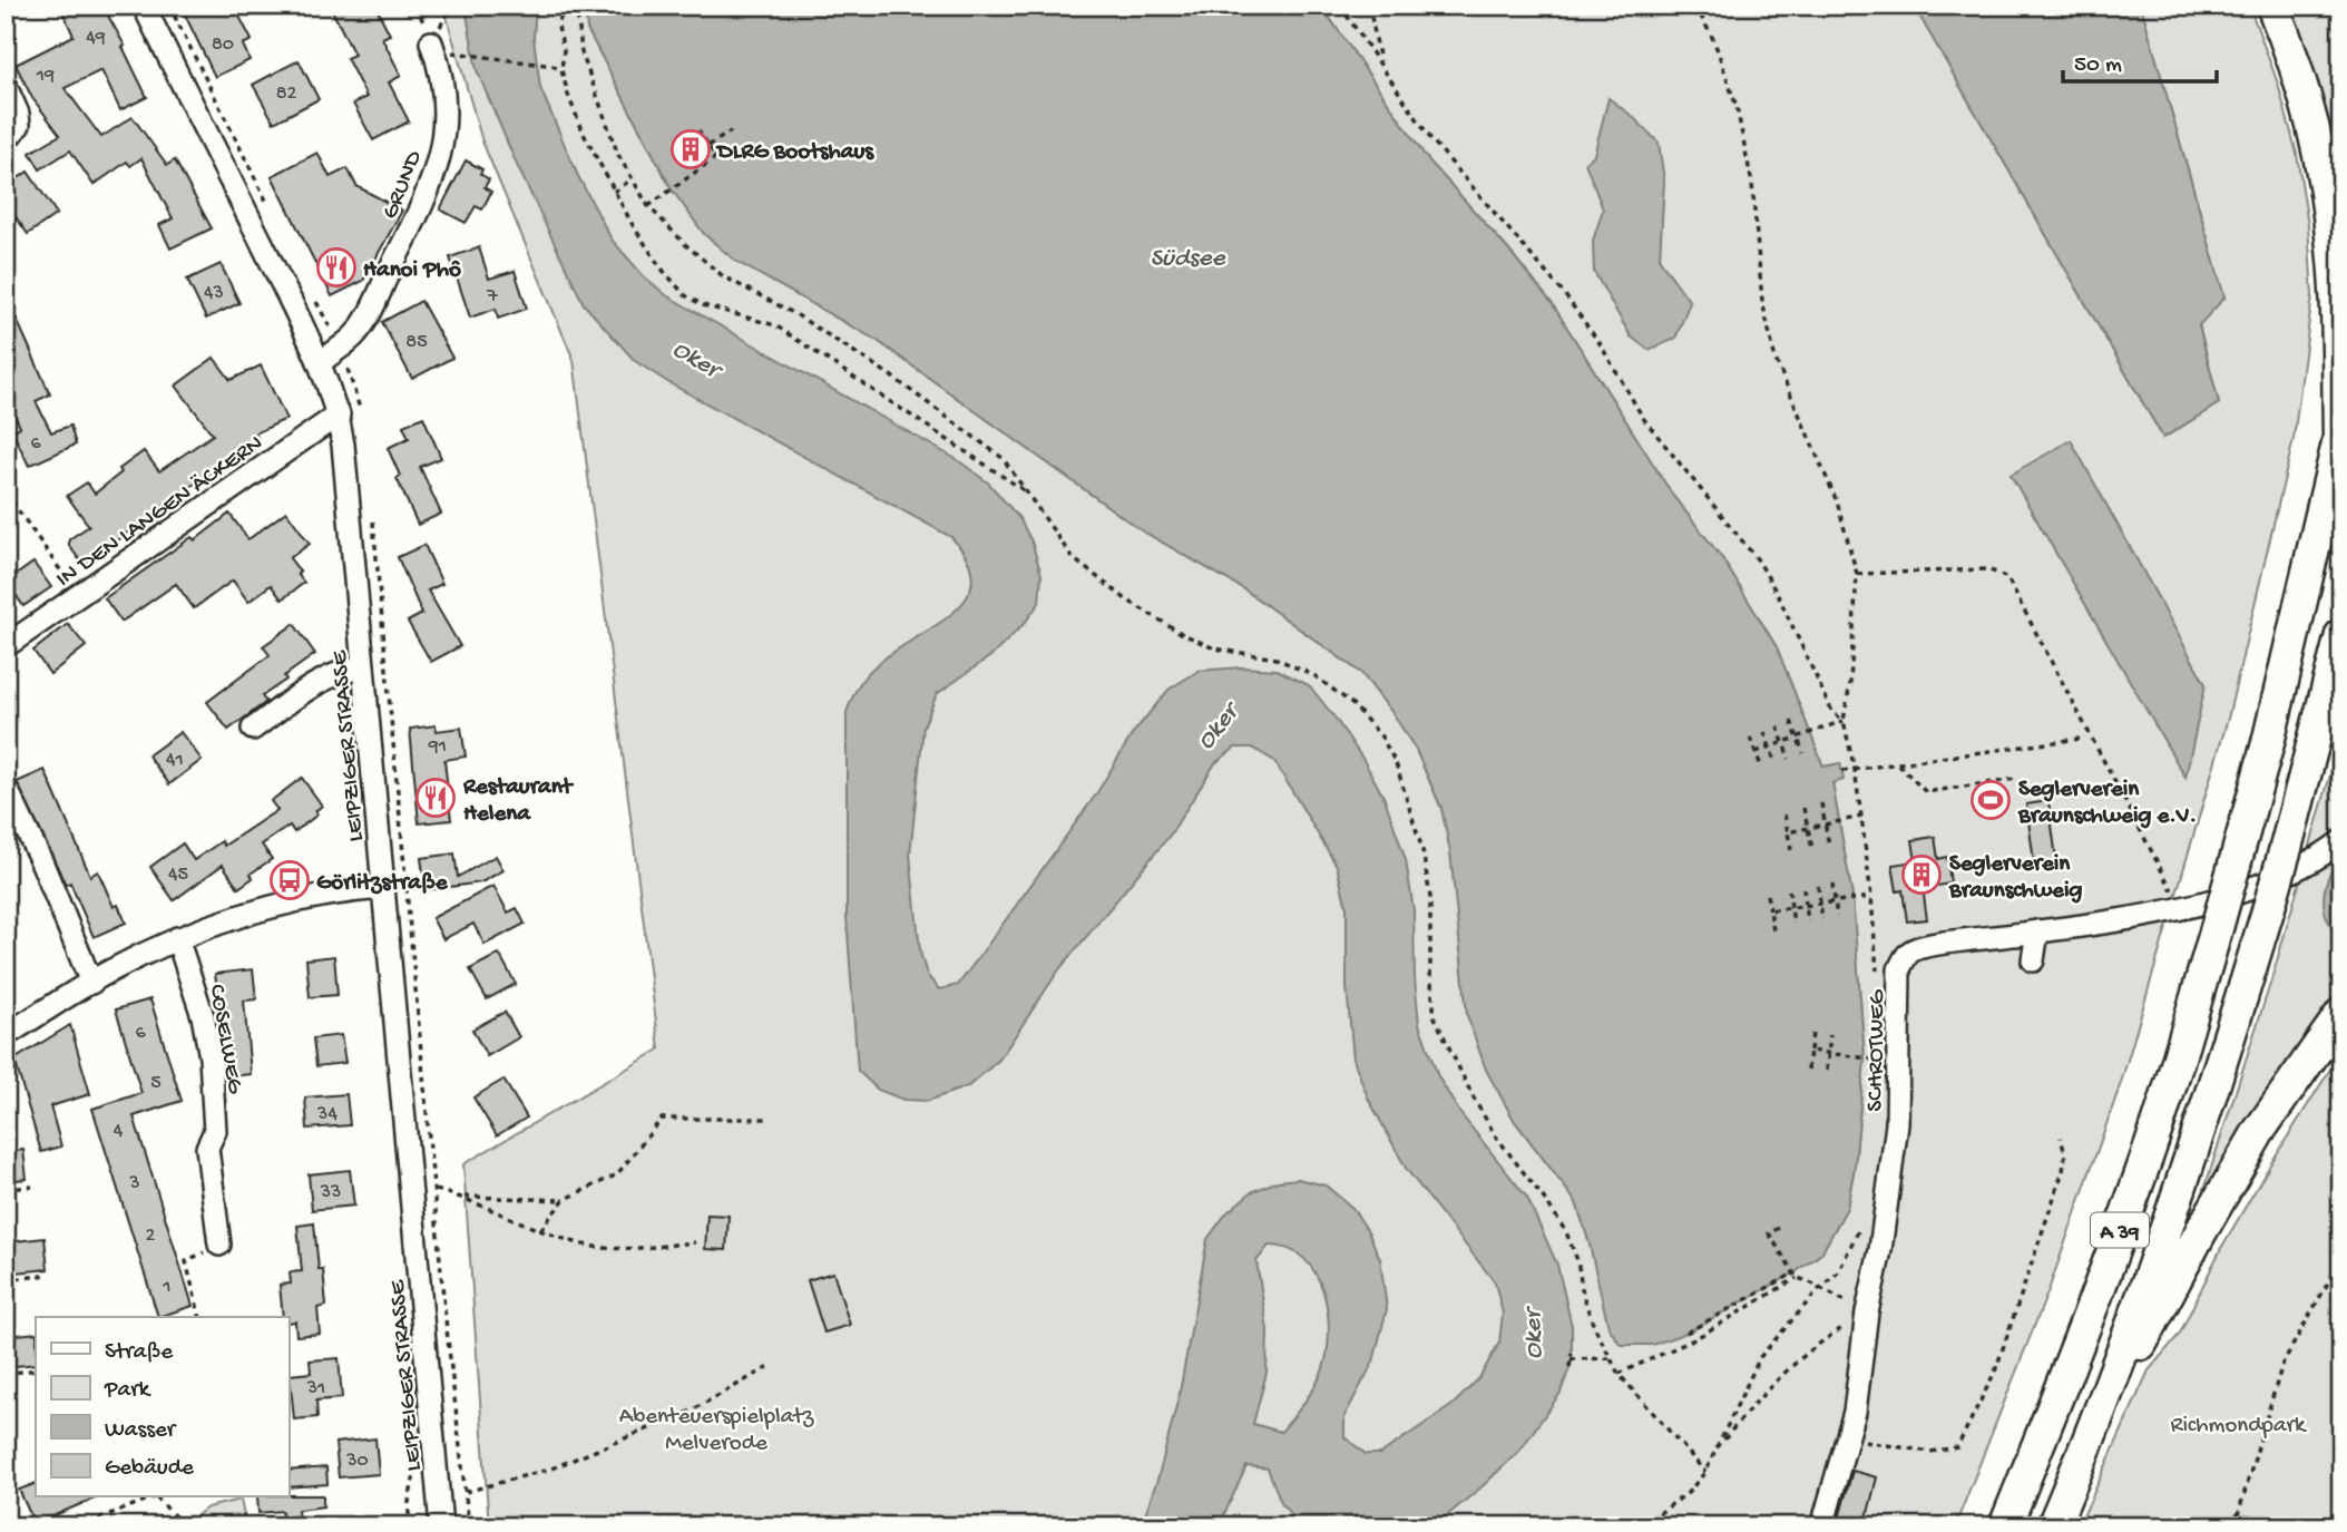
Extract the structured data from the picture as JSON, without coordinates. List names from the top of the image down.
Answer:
{
  "streets": {
    "highway": ["A 39"],
    "street": [
      "GRUND",
      "IN DEN LANGEN ÄCKERN",
      "LEIPZIGER STRASSE",
      "COSELWEG",
      "SCHROTWEG"
    ]
  },
  "crossings": [
    ["GRUND", "LEIPZIGER STRASSE"],
    ["IN DEN LANGEN ÄCKERN", "LEIPZIGER STRASSE"]
  ],
  "water": ["Südsee", "Oker"],
  "parks": ["Abenteuerspielplatz Melverode", "Richmondpark"],
  "places": {
    "building": ["DLRG Bootshaus", "Seglerverein Braunschweig"],
    "restaurant": ["Hanoi Phô", "Restaurant Helena"],
    "sports": ["Seglerverein Braunschweig e.V."],
    "bus stop": ["Görlitzstraße"]
  },
  "house_numbers": [
    "49",
    "80",
    "19",
    "82",
    "43",
    "7",
    "85",
    "6",
    "91",
    "41",
    "45",
    "6",
    "5",
    "34",
    "4",
    "3",
    "33",
    "2",
    "1",
    "31",
    "30"
  ],
  "legend": [
    "Straße",
    "Park",
    "Wasser",
    "Gebäude"
  ],
  "scale_bar": "50 m"
}
